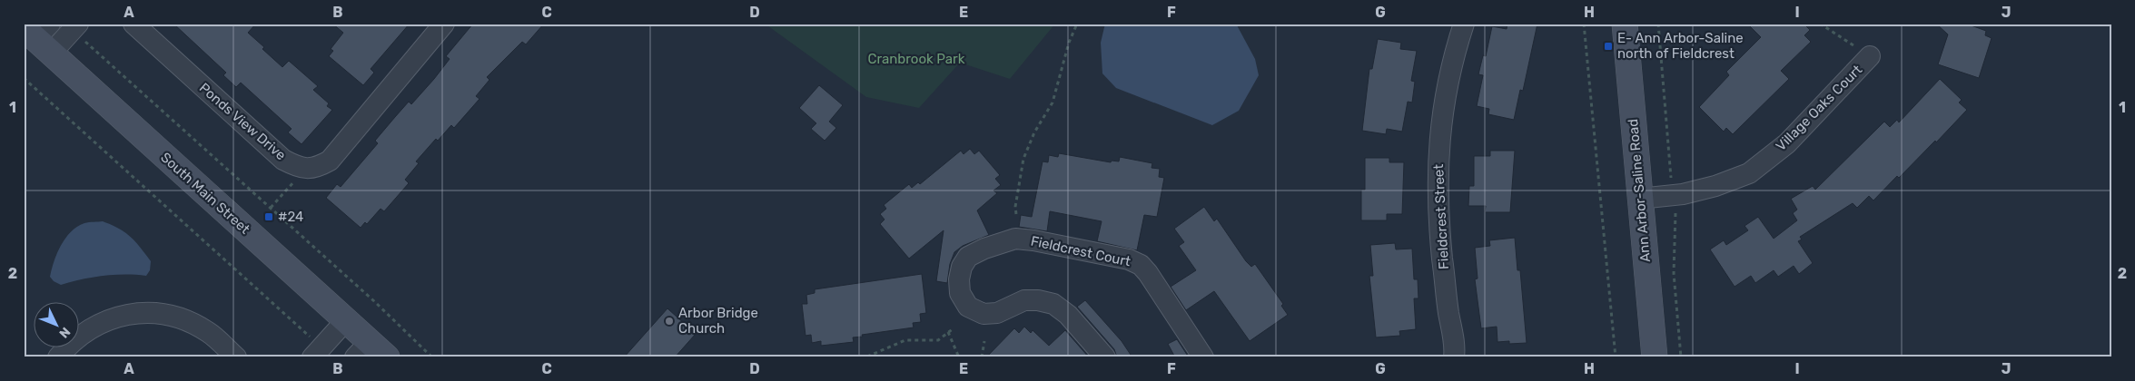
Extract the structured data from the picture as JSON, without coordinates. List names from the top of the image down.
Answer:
{
  "streets": {
    "street": [
      "Village Oaks Court",
      "Ponds View Drive",
      "Ann Arbor-Saline Road",
      "South Main Street",
      "Fieldcrest Street",
      "Fieldcrest Court"
    ]
  },
  "crossings": [
    ["Village Oaks Court", "Ann Arbor-Saline Road"]
  ],
  "parks": ["Cranbrook Park"],
  "places": {
    "transit": ["E- Ann Arbor-Saline north of Fieldcrest", "#24"],
    "other": ["Arbor Bridge Church"]
  },
  "north": "bottom right",
  "grid": {
    "columns": [
      "A",
      "B",
      "C",
      "D",
      "E",
      "F",
      "G",
      "H",
      "I",
      "J"
    ],
    "rows": ["1", "2"]
  }
}
